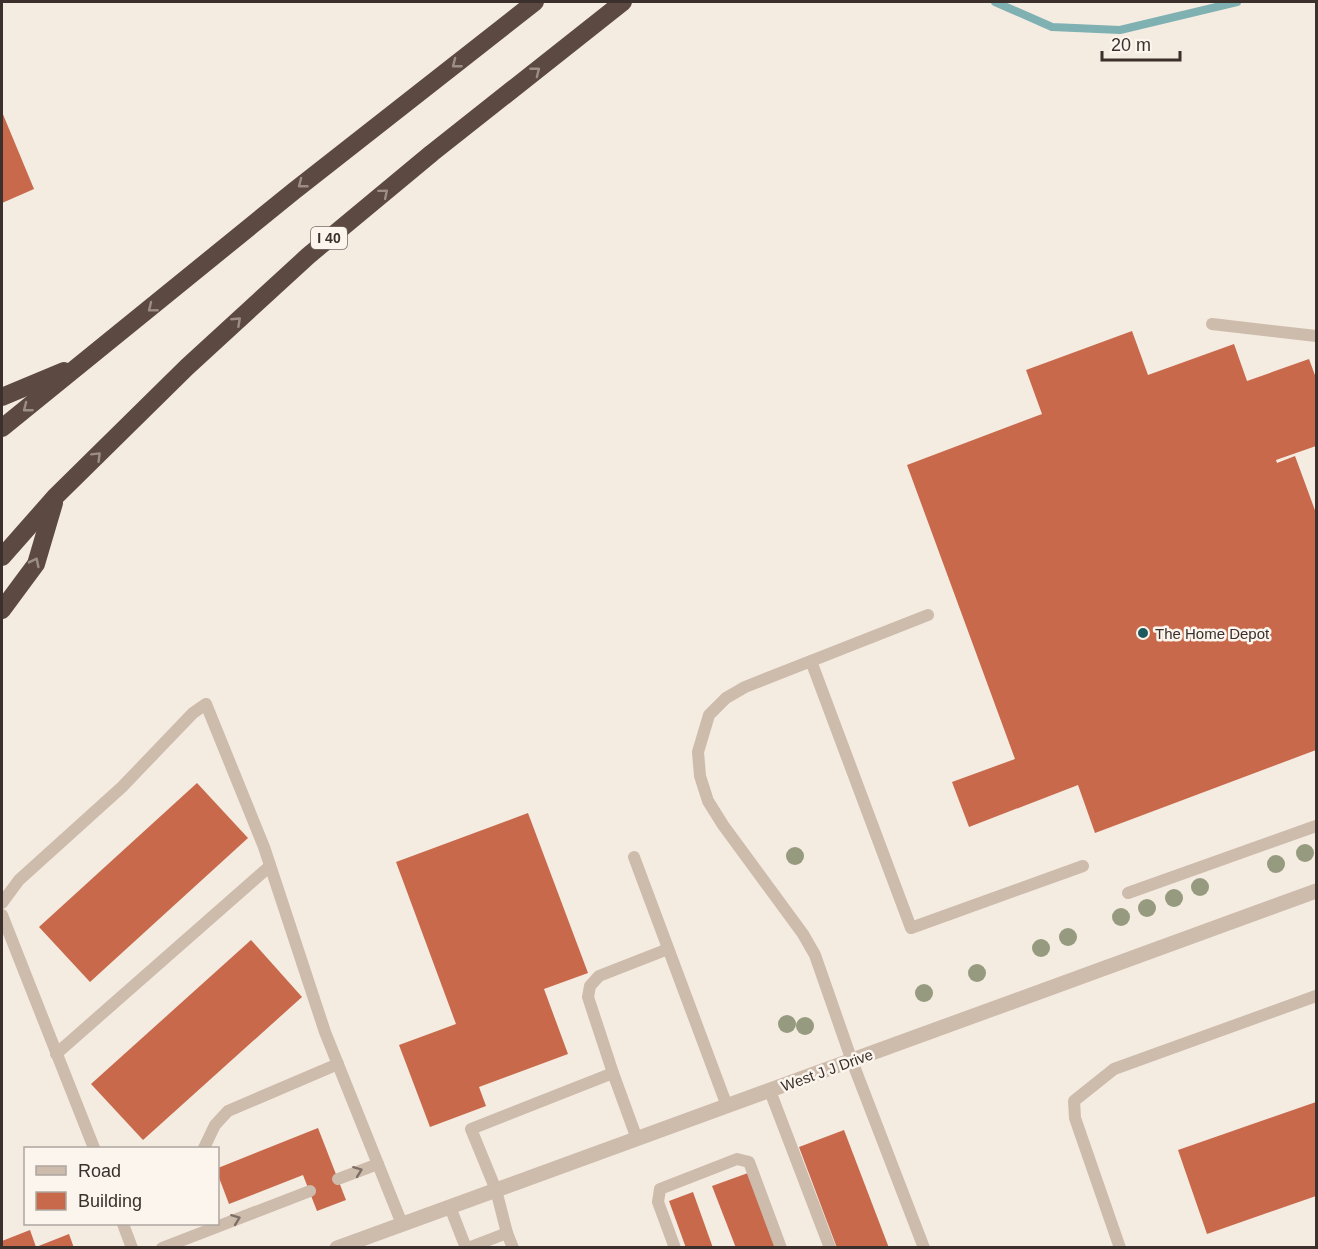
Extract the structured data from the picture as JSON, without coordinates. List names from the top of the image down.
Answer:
{
  "streets": {
    "highway": ["I 40"],
    "street": ["West J J Drive"]
  },
  "places": ["The Home Depot"],
  "legend": ["Road", "Building"],
  "scale_bar": "20 m"
}
